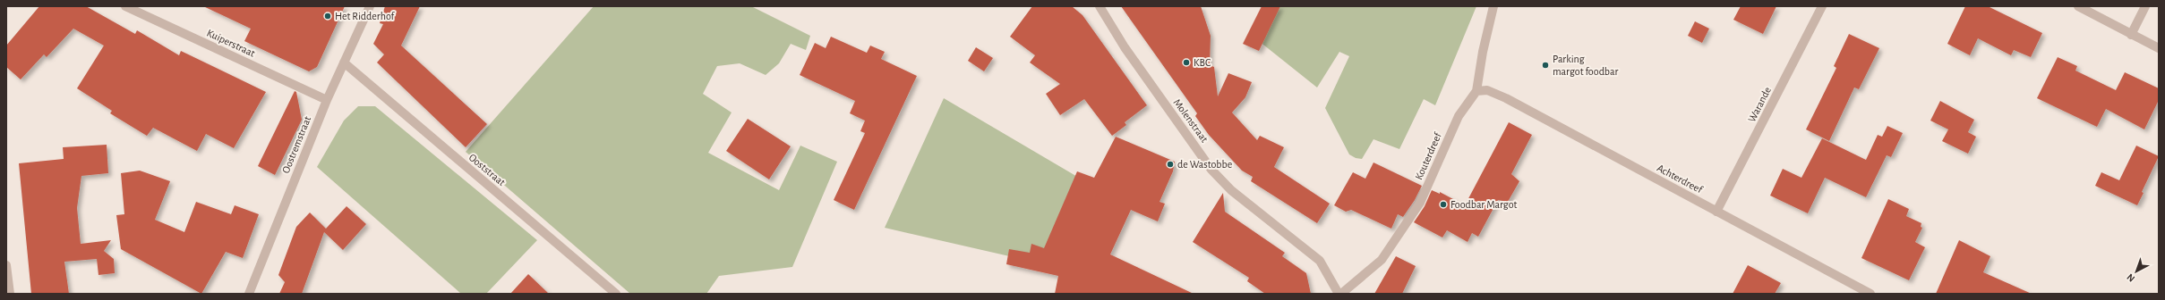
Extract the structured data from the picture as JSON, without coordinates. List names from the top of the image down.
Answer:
{
  "streets": {
    "street": [
      "Kuiperstraat",
      "Warande",
      "Molenstraat",
      "Oostremstraat",
      "Kouterdreef",
      "Ooststraat",
      "Achterdreef"
    ]
  },
  "crossings": [
    ["Kuiperstraat", "Oostremstraat"],
    ["Warande", "Achterdreef"],
    ["Molenstraat", "Kouterdreef"],
    ["Oostremstraat", "Ooststraat"],
    ["Kouterdreef", "Achterdreef"]
  ],
  "places": [
    "Het Ridderhof",
    "KBC",
    "Parking margot foodbar",
    "de Wastobbe",
    "Foodbar Margot"
  ],
  "north": "bottom left"
}
